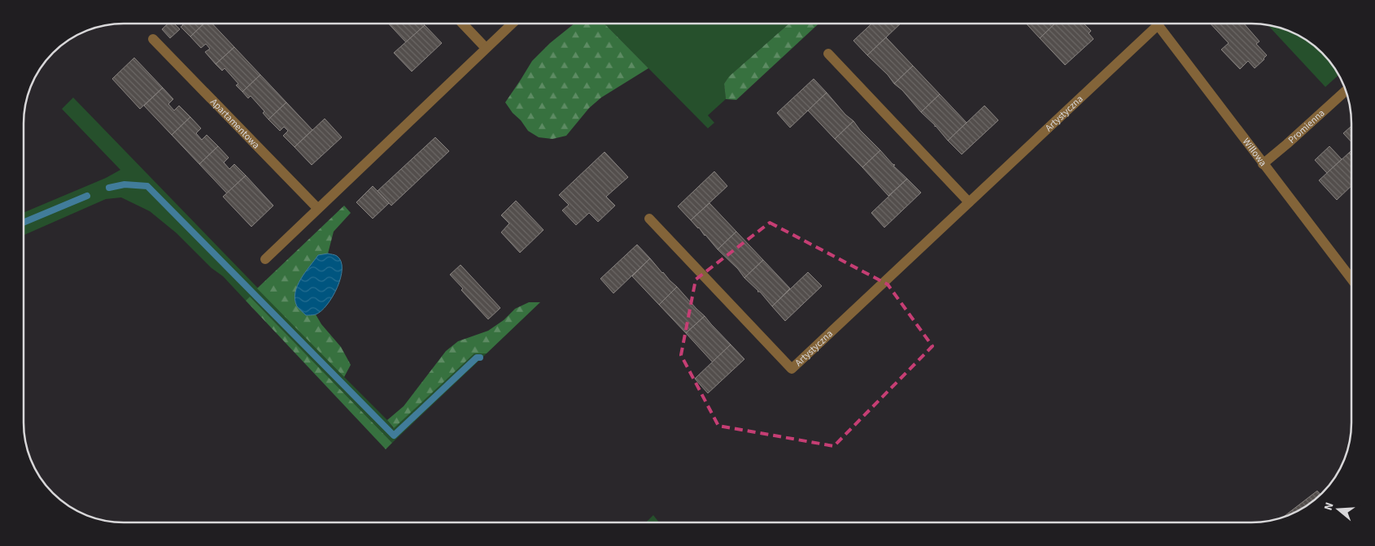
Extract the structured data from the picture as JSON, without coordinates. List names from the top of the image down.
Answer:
{
  "streets": {
    "street": [
      "Artystyczna",
      "Apartamentowa",
      "Promienna",
      "Willowa"
    ]
  },
  "crossings": [
    ["Promienna", "Willowa"]
  ],
  "north": "left"
}
